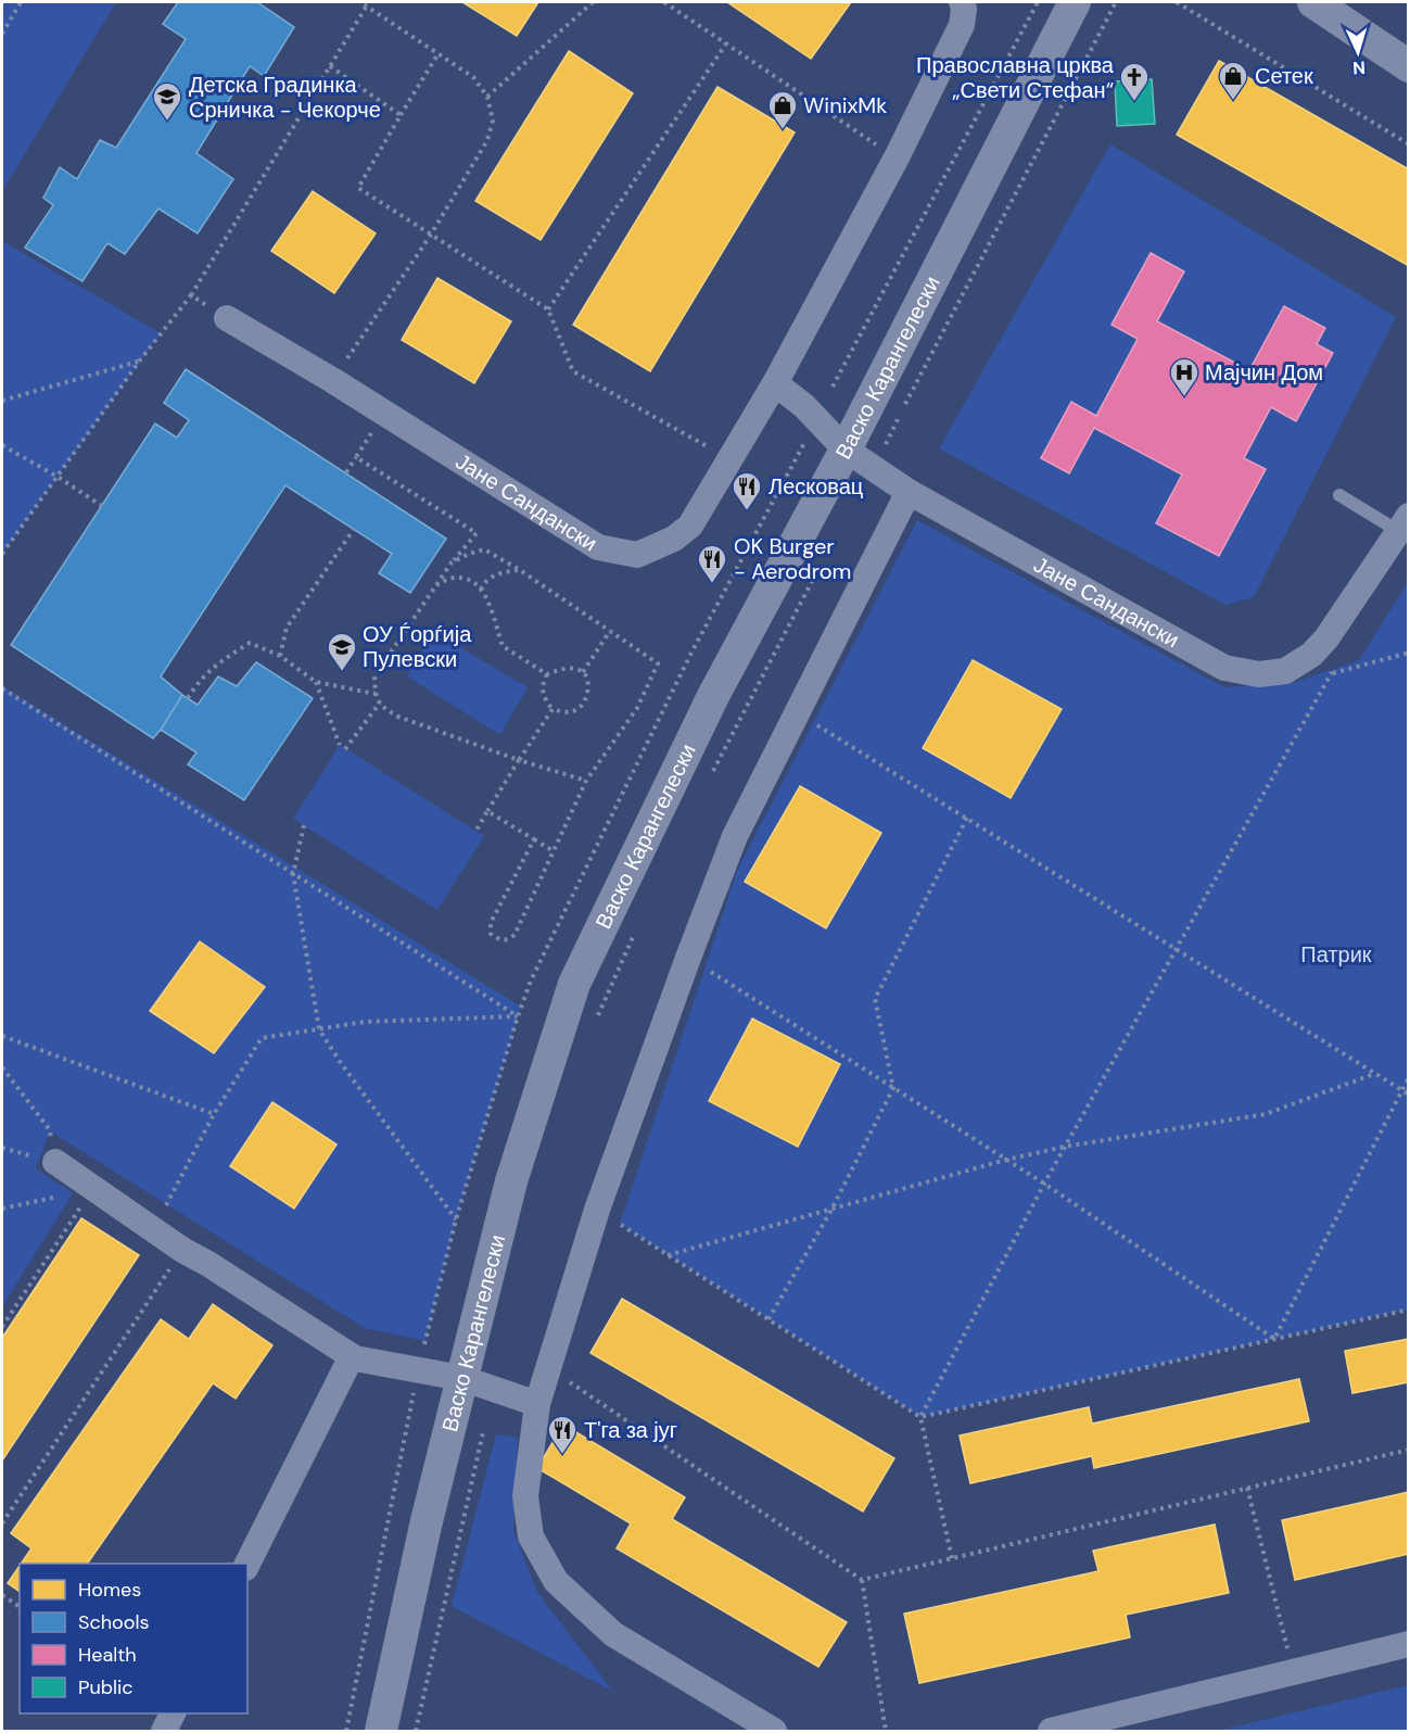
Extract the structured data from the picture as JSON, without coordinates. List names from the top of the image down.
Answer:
{
  "streets": {
    "street": ["Васко Карангелески", "Јане Сандански"]
  },
  "crossings": [
    ["Васко Карангелески", "Јане Сандански"]
  ],
  "parks": ["Патрик"],
  "places": {
    "shop": ["Сетек", "WinixMk"],
    "church": ["Православна црква „Свети Стефан“"],
    "school or university": ["Детска Градинка Срничка - Чекорче", "ОУ Ѓорѓија Пулевски"],
    "hospital": ["Мајчин Дом"],
    "restaurant": ["Лесковац", "OK Burger - Aerodrom", "Т'га за југ"]
  },
  "legend": [
    "Homes",
    "Schools",
    "Health",
    "Public"
  ],
  "north": "bottom"
}
